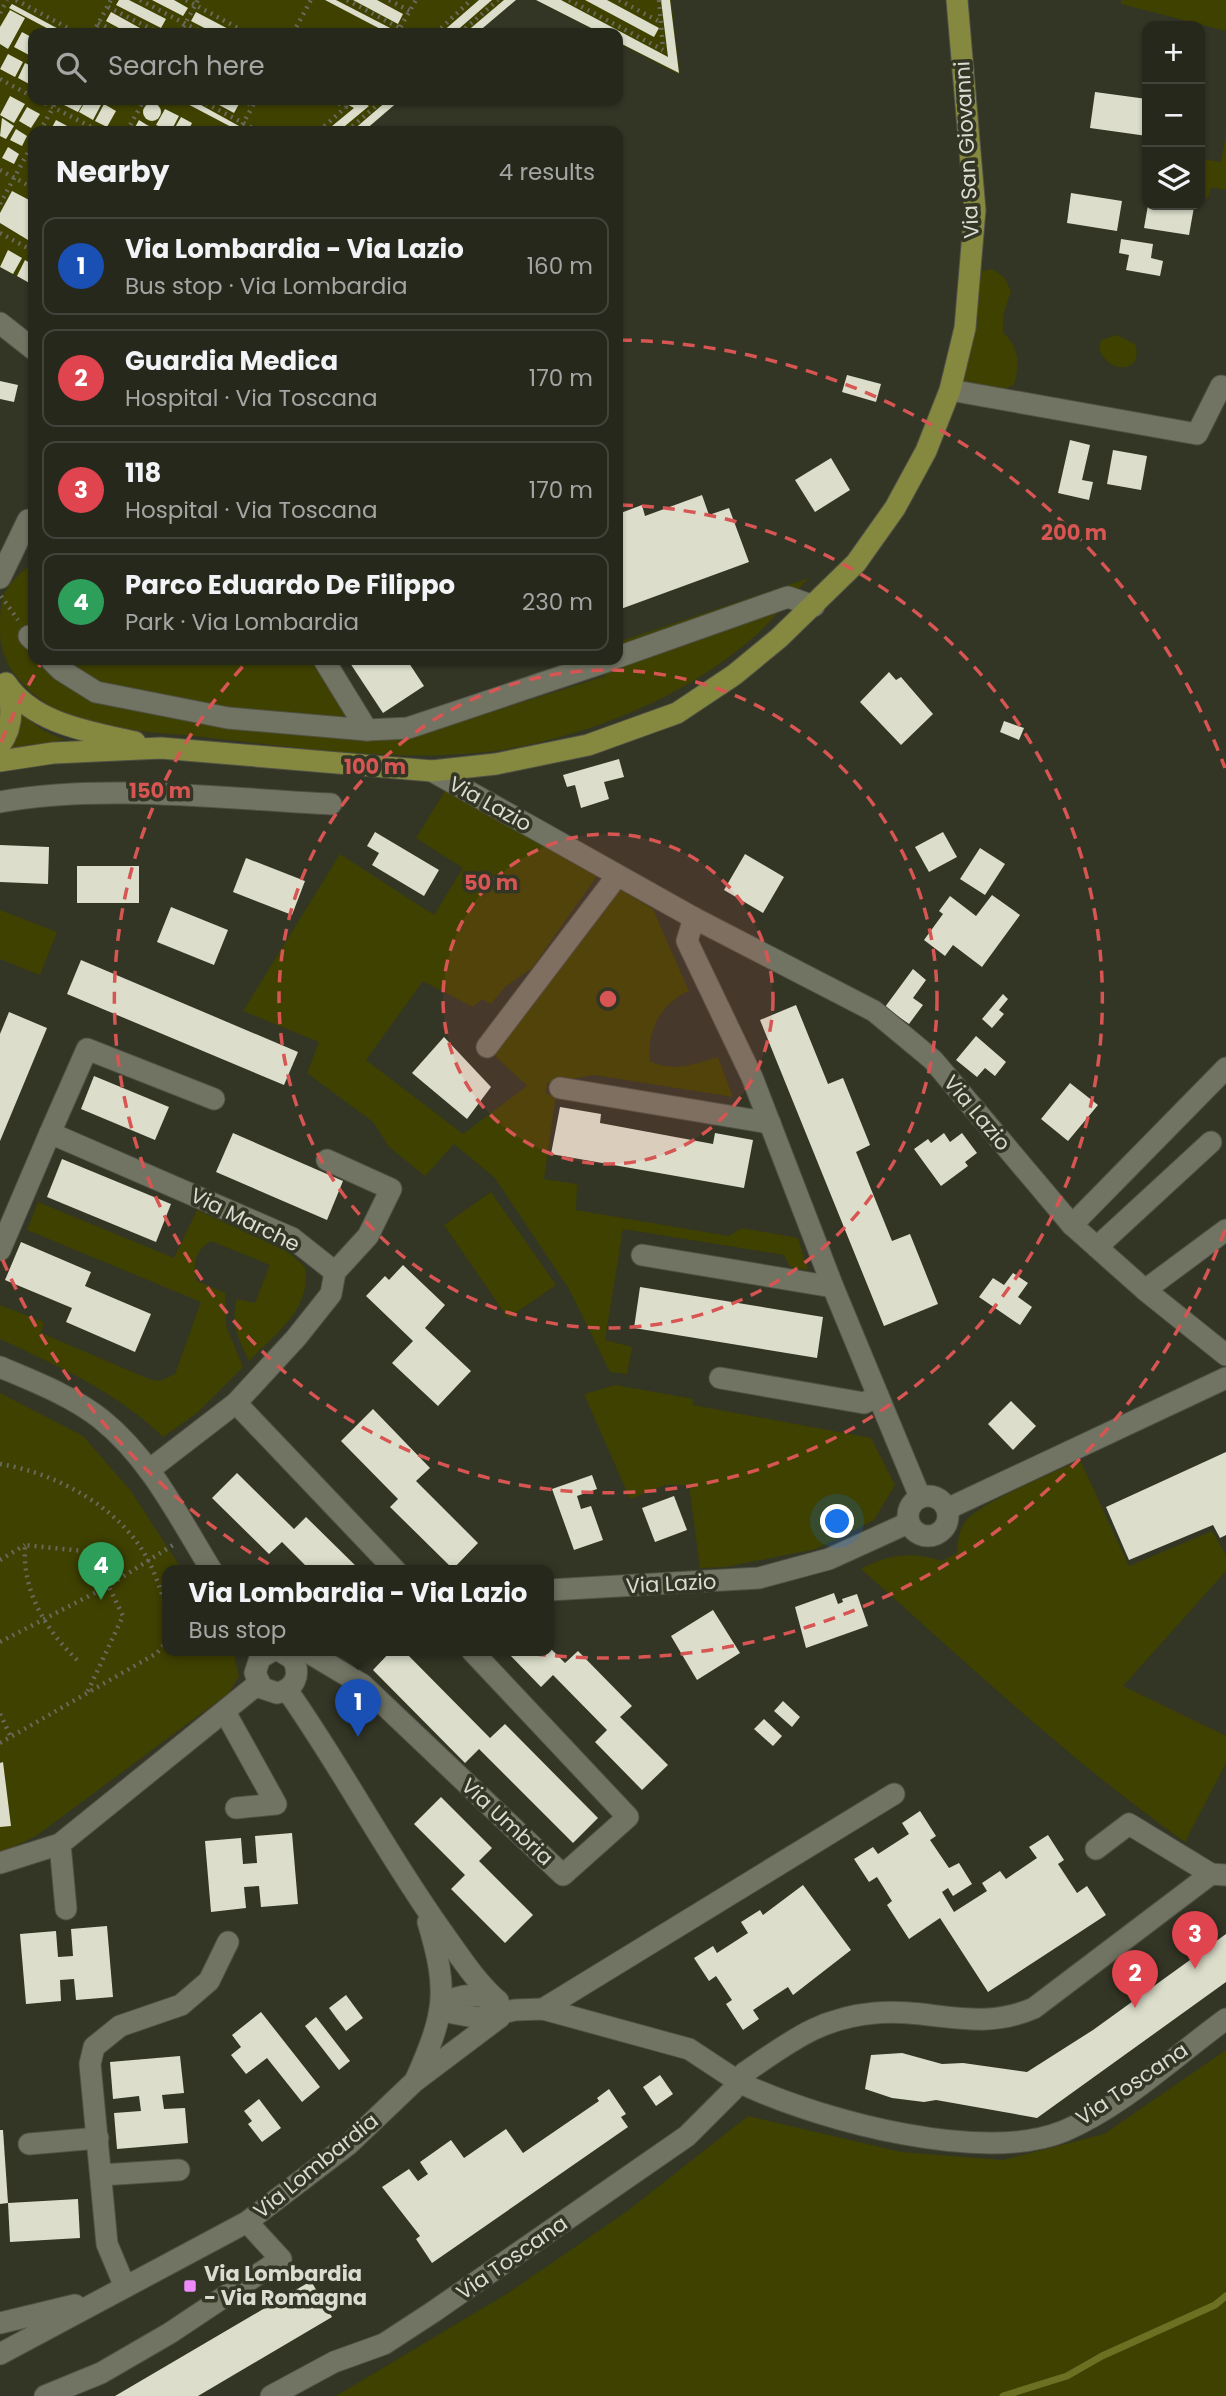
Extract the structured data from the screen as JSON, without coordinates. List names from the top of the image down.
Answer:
{
  "streets": {
    "main road": ["Via San Giovanni"],
    "street": [
      "Via Lazio",
      "Via Marche",
      "Via Umbria",
      "Via Toscana",
      "Via Lombardia"
    ]
  },
  "crossings": [
    ["Via San Giovanni", "Via Lazio"],
    ["Via Toscana", "Via Lombardia"]
  ],
  "places": {
    "transit": ["Via Lombardia - Via Romagna"]
  },
  "page": {
    "map_buttons": ["+", "−"],
    "search": "Search here",
    "heading": ["Nearby", "4 results"],
    "list": [
      {
        "mark": "1",
        "name": "Via Lombardia - Via Lazio",
        "note": "Bus stop · Via Lombardia",
        "value": "160 m"
      },
      {
        "mark": "2",
        "name": "Guardia Medica",
        "note": "Hospital · Via Toscana",
        "value": "170 m"
      },
      {
        "mark": "3",
        "name": "118",
        "note": "Hospital · Via Toscana",
        "value": "170 m"
      },
      {
        "mark": "4",
        "name": "Parco Eduardo De Filippo",
        "note": "Park · Via Lombardia",
        "value": "230 m"
      }
    ],
    "pins": [
      "4",
      "1",
      "3",
      "2"
    ],
    "popup": ["Via Lombardia - Via Lazio", "Bus stop"]
  },
  "rings": [
    "200 m",
    "100 m",
    "150 m",
    "50 m"
  ]
}
